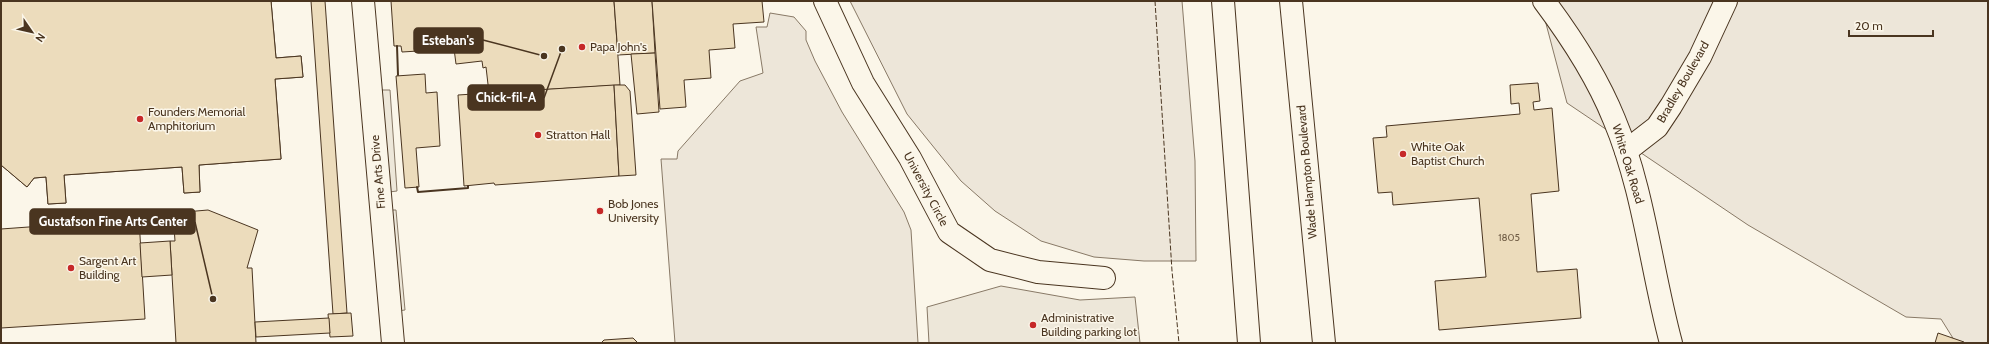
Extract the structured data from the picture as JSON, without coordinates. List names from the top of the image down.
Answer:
{
  "streets": {
    "street": [
      "Bradley Boulevard",
      "White Oak Road",
      "Fine Arts Drive",
      "Wade Hampton Boulevard",
      "University Circle"
    ]
  },
  "crossings": [
    ["Bradley Boulevard", "White Oak Road"]
  ],
  "places": [
    "Papa John's",
    "Chick-fil-A",
    "Esteban's",
    "Founders Memorial Amphitorium",
    "Stratton Hall",
    "White Oak Baptist Church",
    "Bob Jones University",
    "Sargent Art Building",
    "Gustafson Fine Arts Center",
    "Administrative Building parking lot"
  ],
  "house_numbers": ["1805"],
  "scale_bar": "20 m",
  "north": "bottom right"
}
